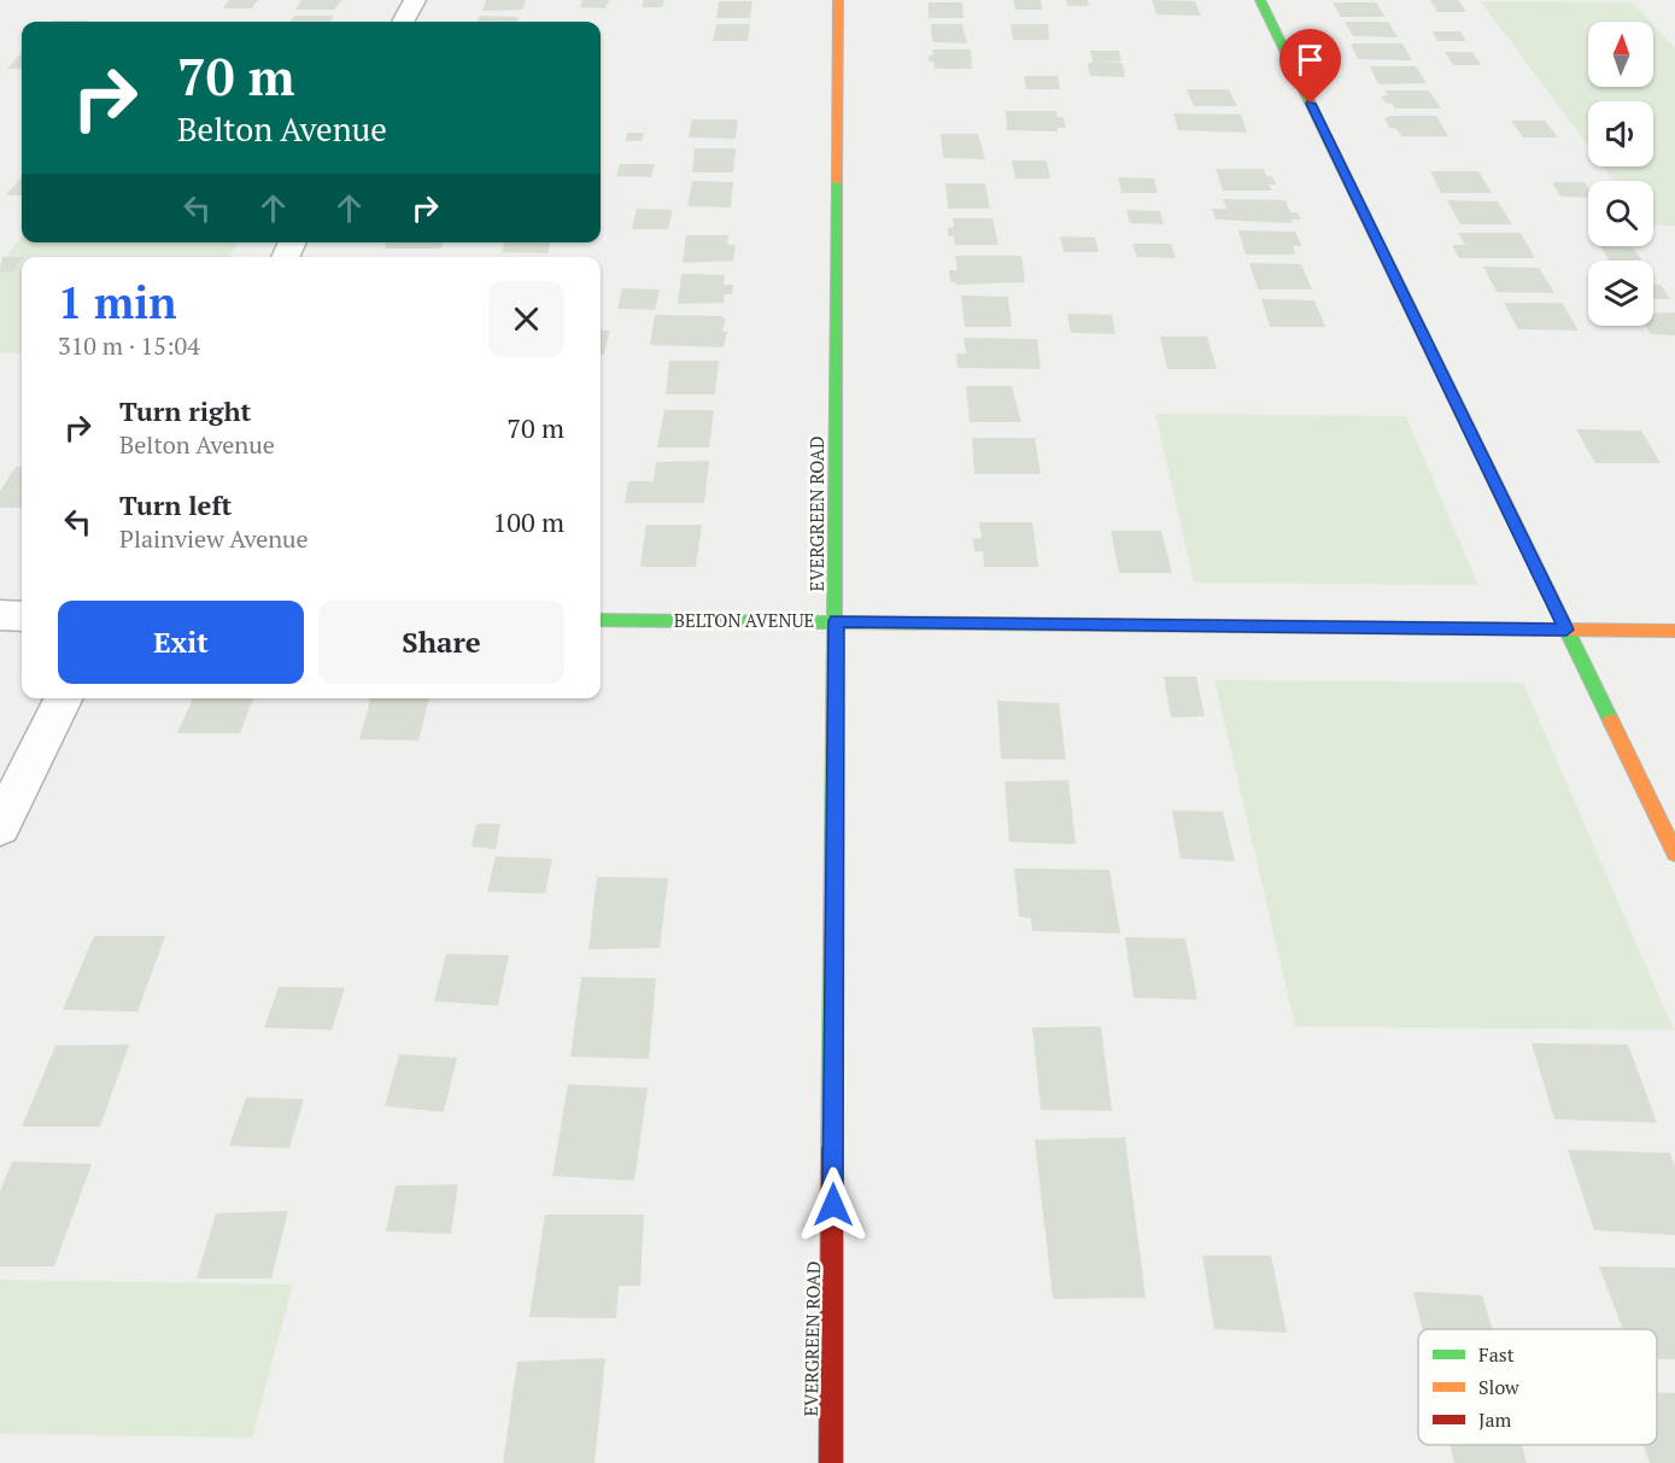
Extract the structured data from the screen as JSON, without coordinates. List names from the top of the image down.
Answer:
{
  "streets": {
    "street": ["EVERGREEN ROAD", "BELTON AVENUE"]
  },
  "crossings": [
    ["EVERGREEN ROAD", "BELTON AVENUE"]
  ],
  "legend": ["Fast", "Slow", "Jam"],
  "north": "top",
  "page": {
    "turn": ["70 m", "Belton Avenue"],
    "heading": ["1 min", "310 m · 15:04"],
    "list": [
      {
        "name": "Turn right",
        "note": "Belton Avenue",
        "value": "70 m"
      },
      {
        "name": "Turn left",
        "note": "Plainview Avenue",
        "value": "100 m"
      }
    ],
    "buttons": ["Exit", "Share"]
  }
}
